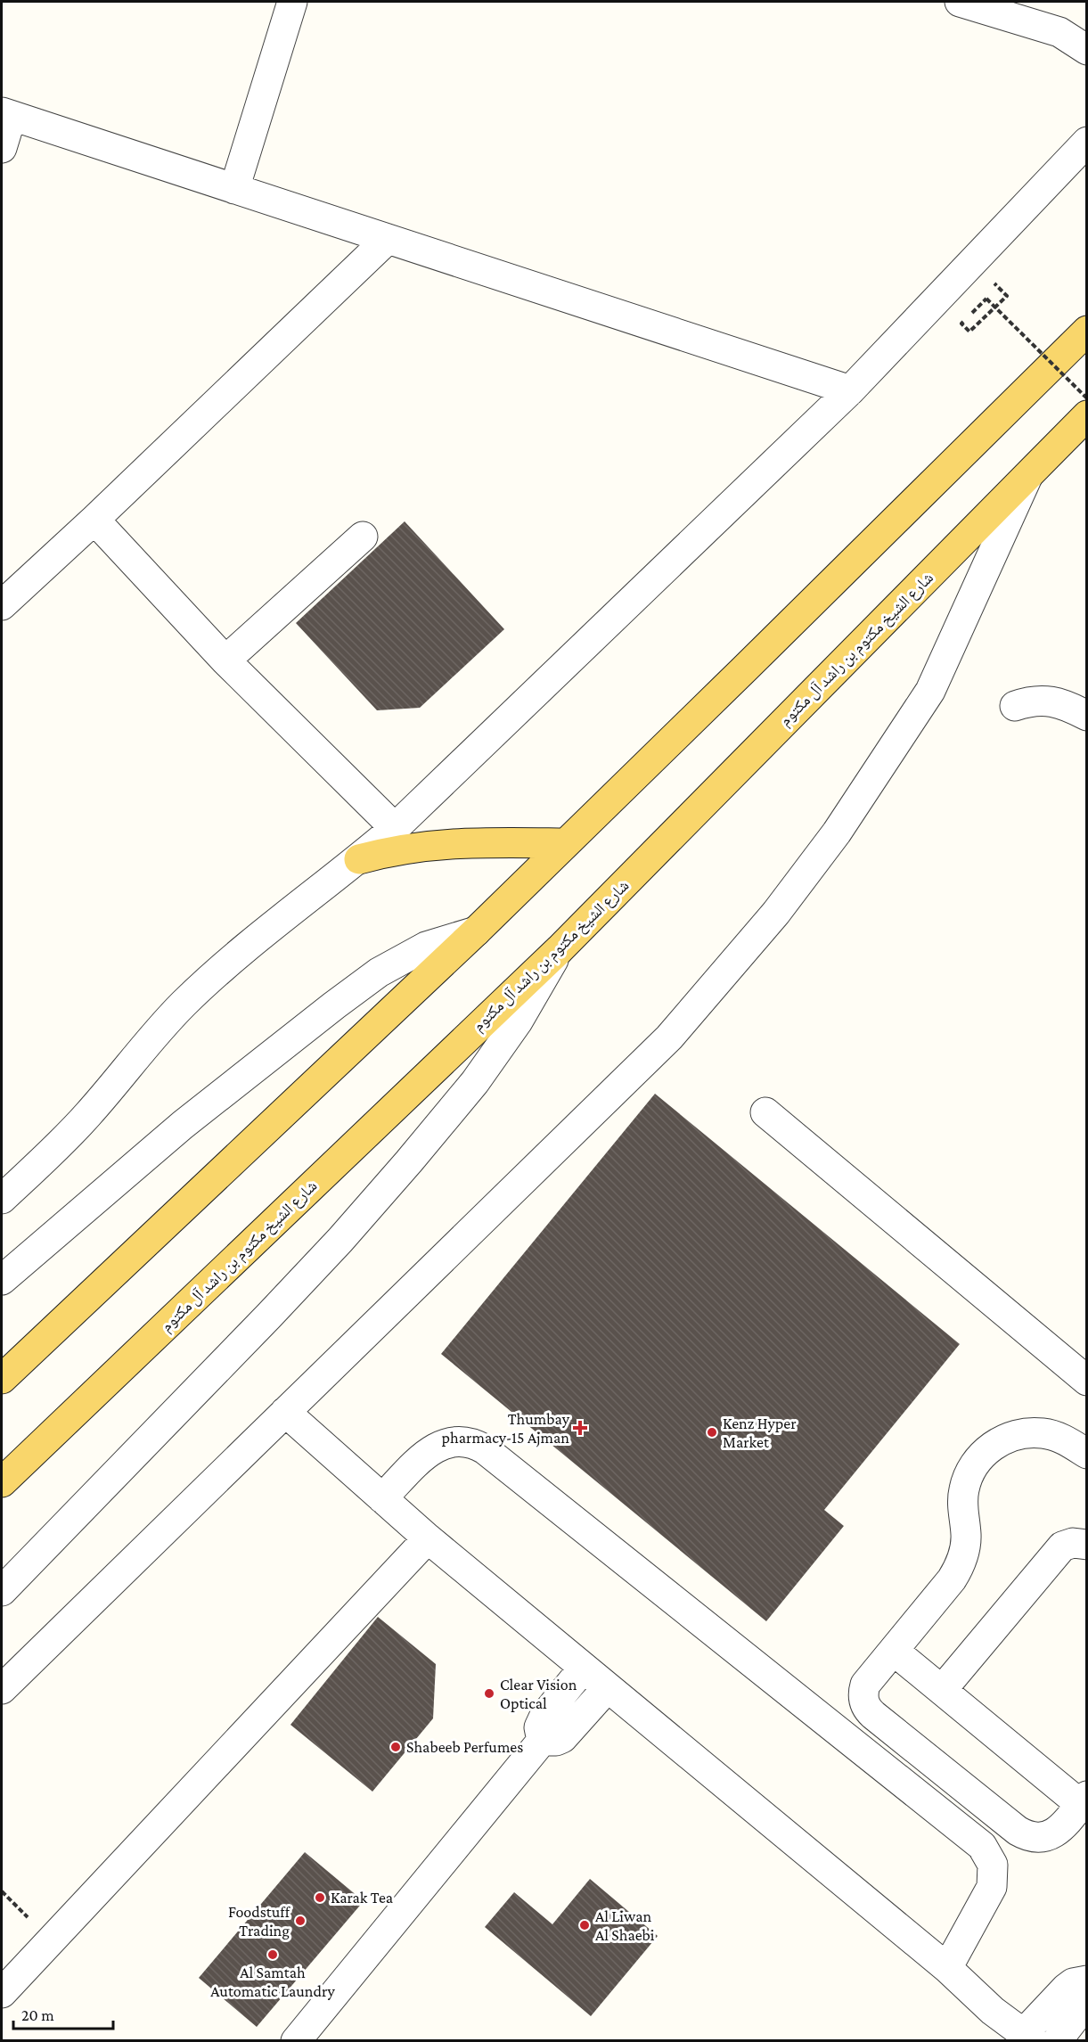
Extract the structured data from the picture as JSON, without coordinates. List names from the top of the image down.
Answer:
{
  "streets": {
    "main road": ["شارع الشيخ مكتوم بن راشد آل مكتوم"]
  },
  "places": {
    "health": ["Thumbay pharmacy-15 Ajman"],
    "other": [
      "Kenz Hyper Market",
      "Clear Vision Optical",
      "Shabeeb Perfumes",
      "Karak Tea",
      "Foodstuff Trading",
      "Al Liwan Al Shaebi",
      "Al Samtah Automatic Laundry"
    ]
  },
  "scale_bar": "20 m"
}
